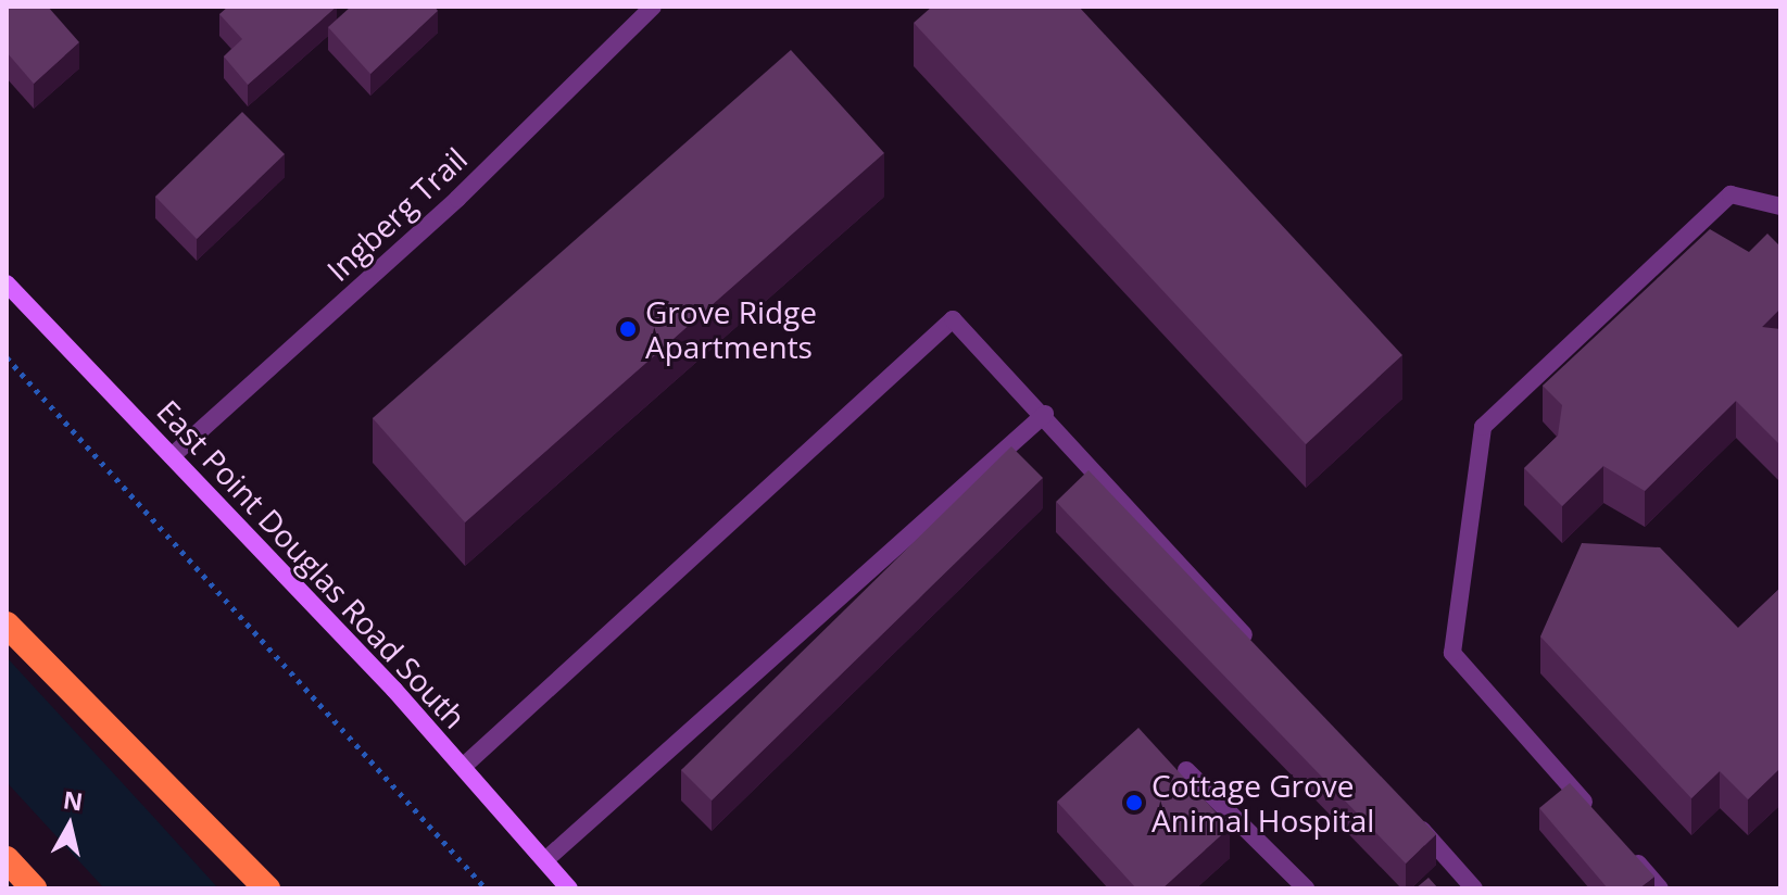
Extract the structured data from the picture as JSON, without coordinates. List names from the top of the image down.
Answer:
{
  "streets": {
    "street": ["Ingberg Trail", "East Point Douglas Road South"]
  },
  "crossings": [
    ["Ingberg Trail", "East Point Douglas Road South"]
  ],
  "places": ["Grove Ridge Apartments", "Cottage Grove Animal Hospital"],
  "north": "top"
}
